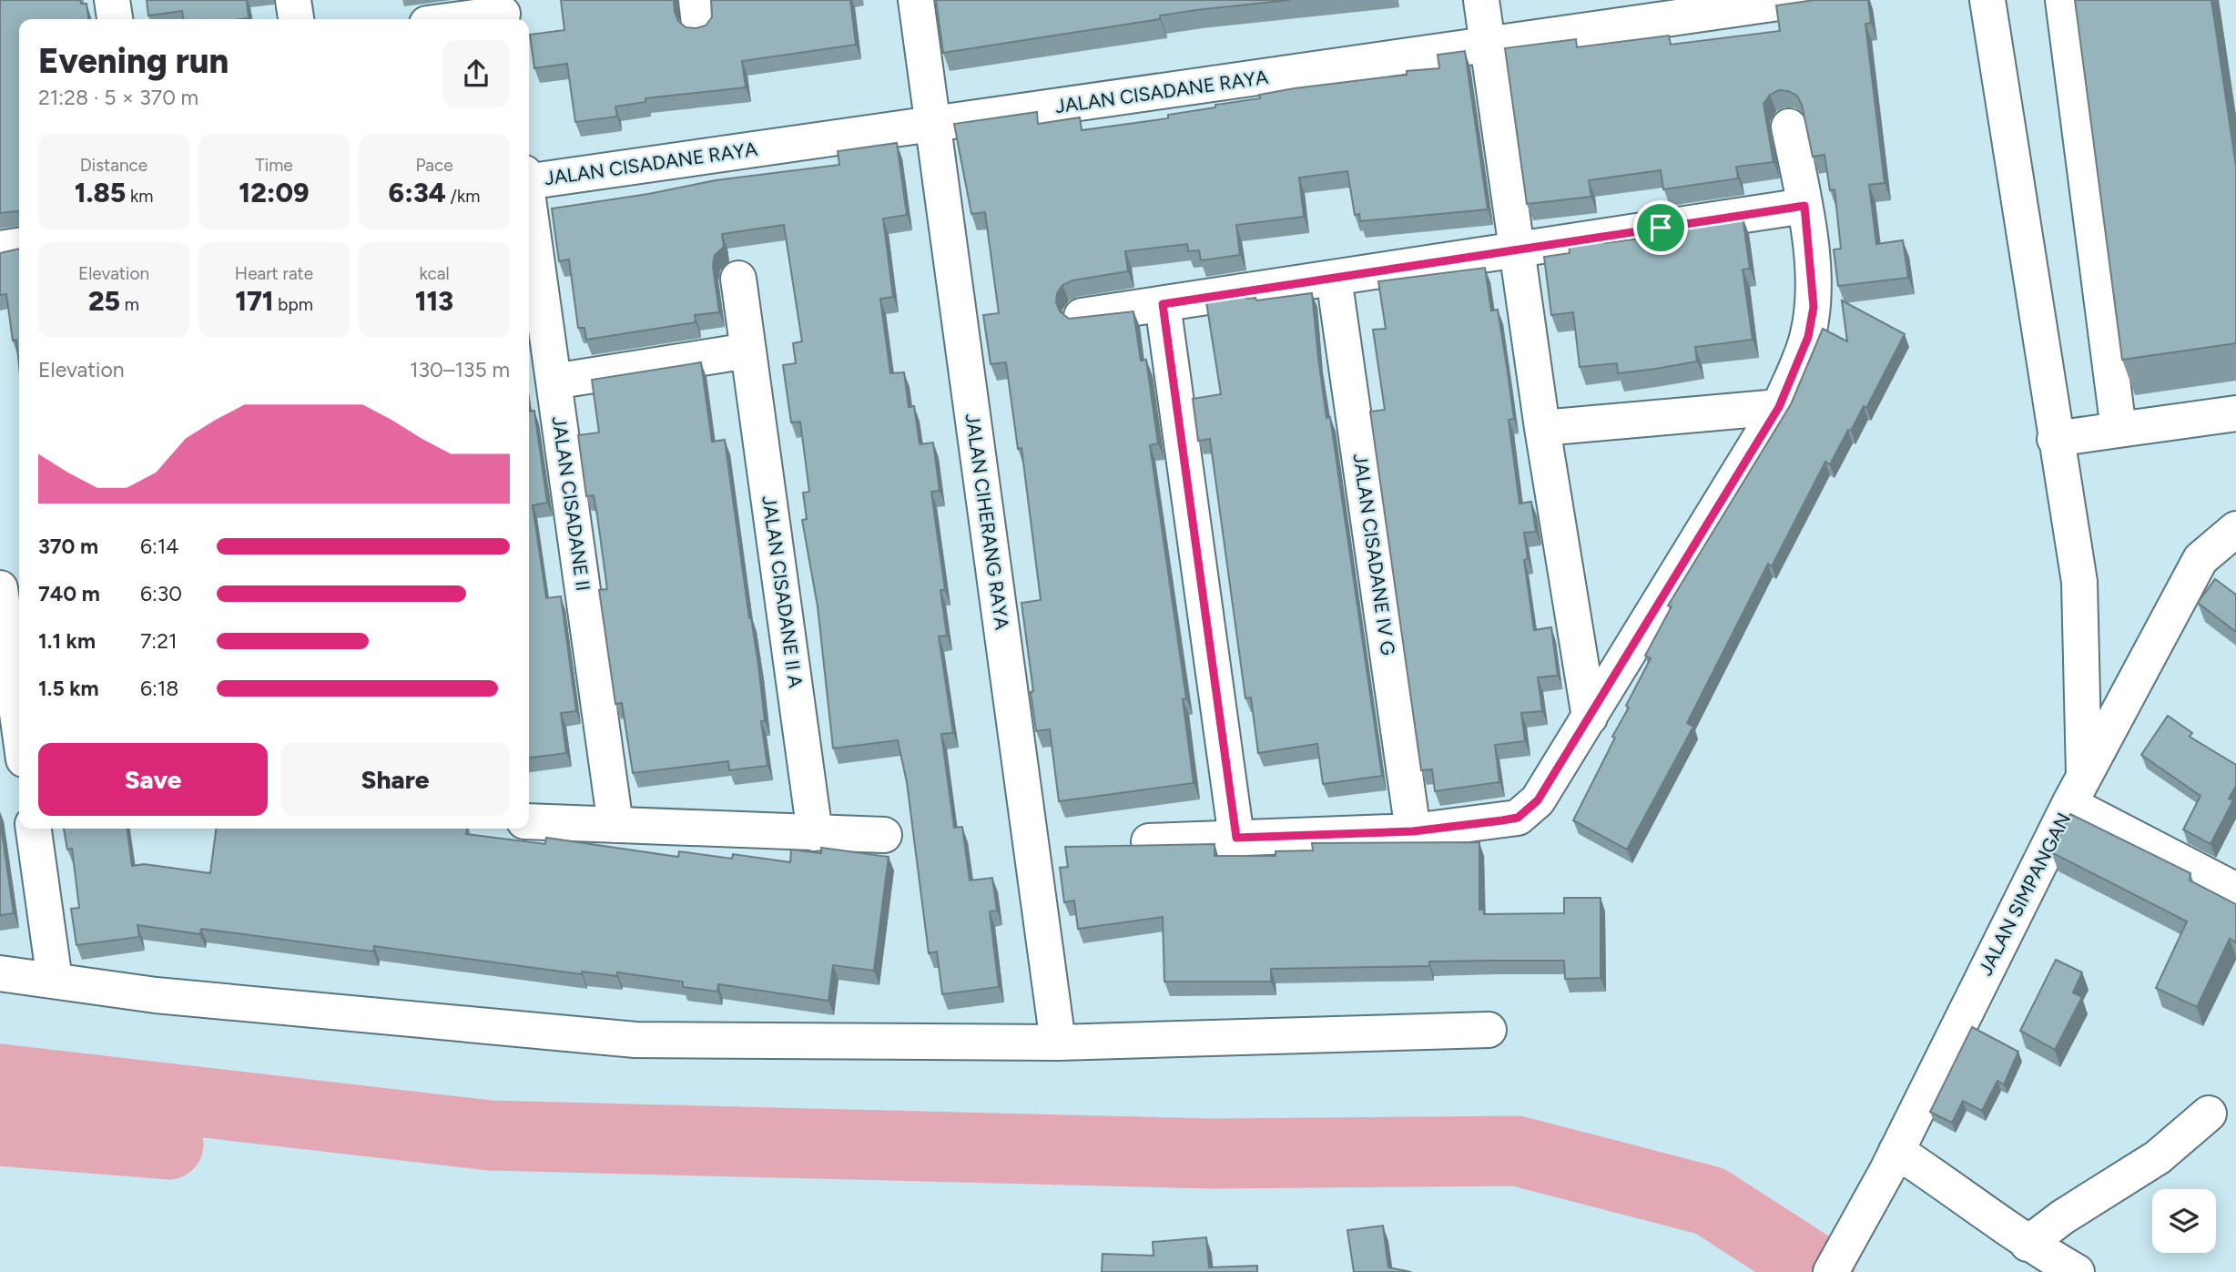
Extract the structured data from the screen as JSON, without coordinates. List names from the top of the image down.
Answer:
{
  "streets": {
    "street": [
      "JALAN CISADANE RAYA",
      "JALAN CISADANE II",
      "JALAN CIHERANG RAYA",
      "JALAN CISADANE IV G",
      "JALAN CISADANE II A",
      "JALAN SIMPANGAN"
    ]
  },
  "crossings": [
    ["JALAN CISADANE RAYA", "JALAN CIHERANG RAYA"]
  ],
  "page": {
    "heading": ["Evening run", "21:28 · 5 × 370 m"],
    "stats": [
      ["Distance", "1.85 km"],
      ["Time", "12:09"],
      ["Pace", "6:34 /km"],
      ["Elevation", "25 m"],
      ["Heart rate", "171 bpm"],
      ["kcal", "113"]
    ],
    "chart": ["Elevation", "130–135 m"],
    "list": [
      {
        "name": "370 m",
        "note": "6:14"
      },
      {
        "name": "740 m",
        "note": "6:30"
      },
      {
        "name": "1.1 km",
        "note": "7:21"
      },
      {
        "name": "1.5 km",
        "note": "6:18"
      }
    ],
    "buttons": ["Save", "Share"]
  }
}
